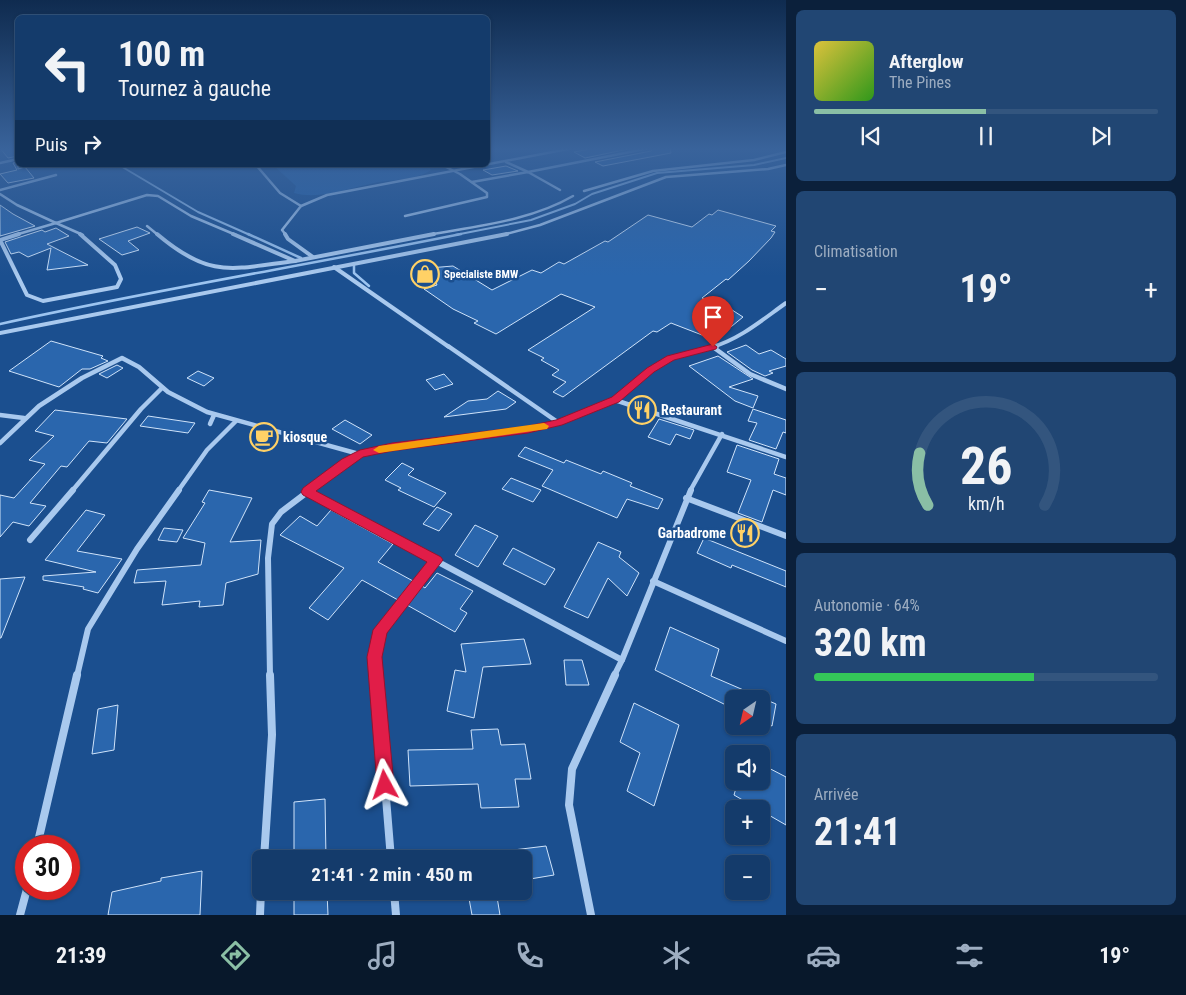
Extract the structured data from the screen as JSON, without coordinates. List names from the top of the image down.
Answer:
{
  "places": {
    "shop": ["Specialiste BMW"],
    "restaurant": ["Restaurant", "Garbadrome"],
    "cafe": ["kiosque"]
  },
  "north": "bottom left",
  "page": {
    "turn": ["100 m", "Tournez à gauche"],
    "song": ["Afterglow", "The Pines"],
    "then": "Puis",
    "tile": [
      "Climatisation",
      ["Autonomie · 64%", "320 km"],
      ["Arrivée", "21:41"]
    ],
    "heat": ["−", "19°", "+"],
    "map_buttons": ["+", "−"],
    "limit": "30",
    "trip": "21:41 · 2 min · 450 m",
    "tabs": ["21:39", "19°"],
    "gauge": ["26", "km/h"]
  }
}
